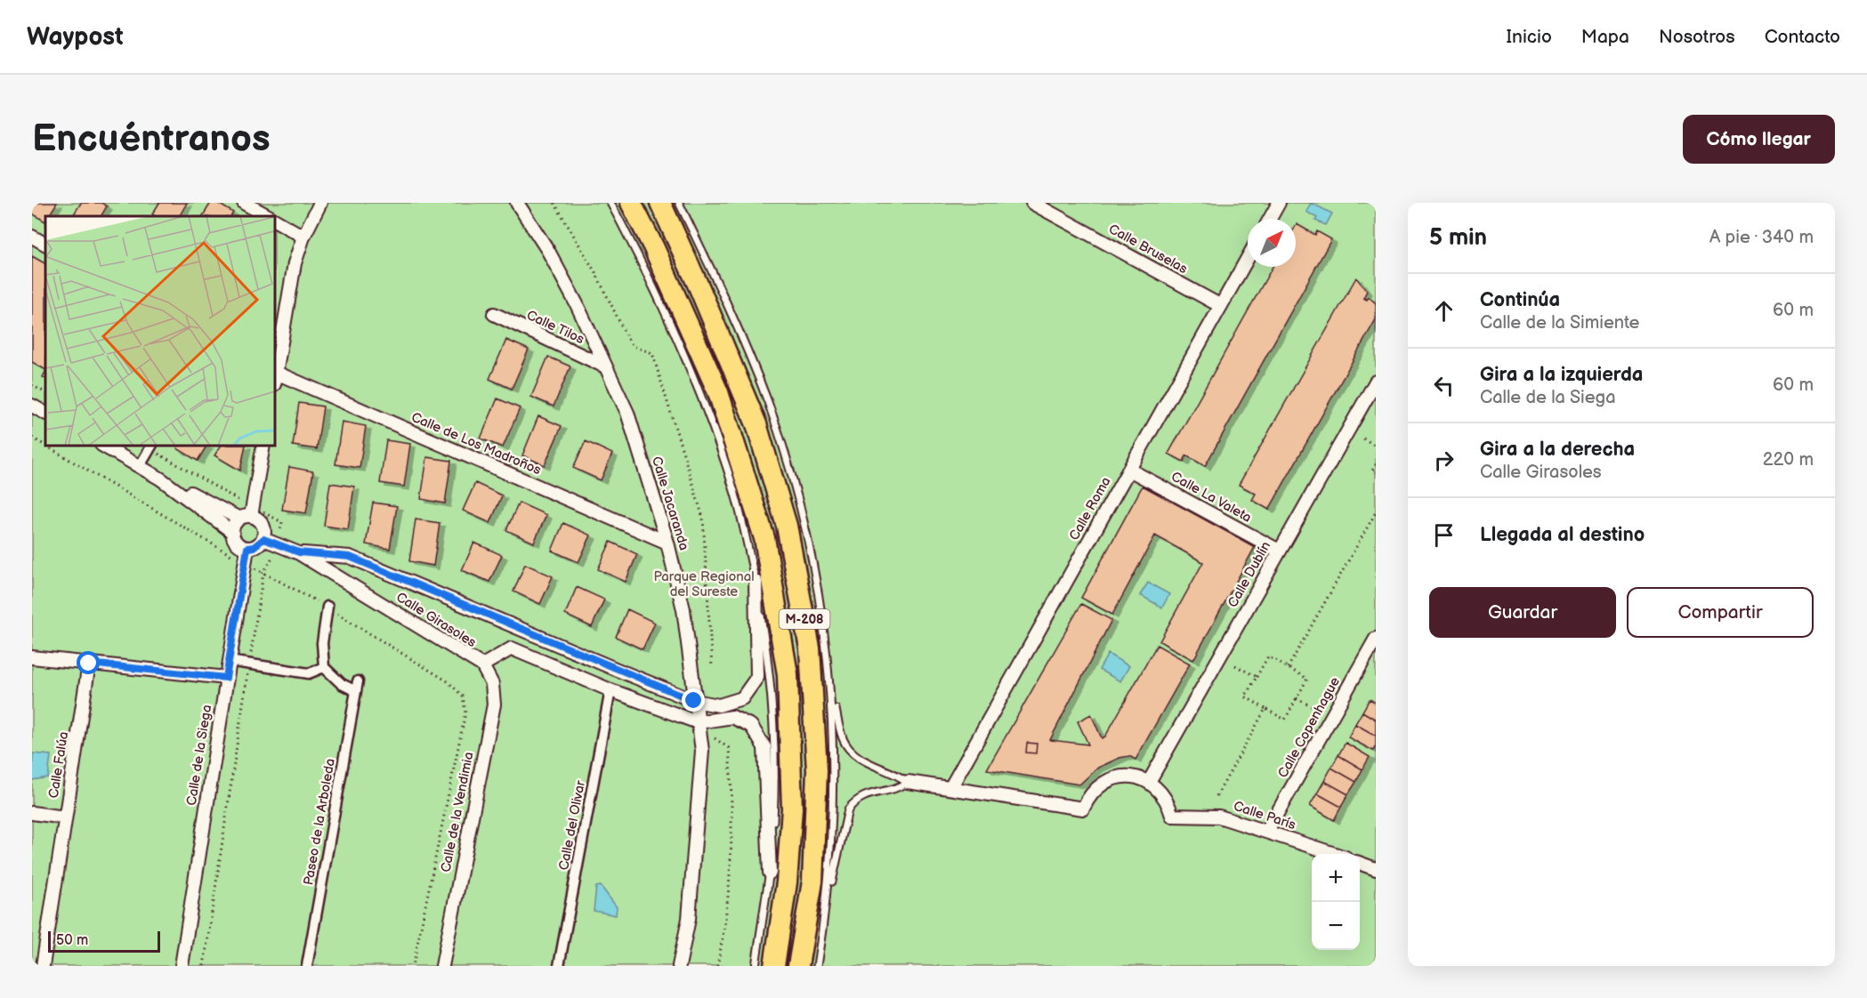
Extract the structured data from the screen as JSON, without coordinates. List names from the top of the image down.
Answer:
{
  "streets": {
    "main road": ["M-208"],
    "street": [
      "Calle Bruselas",
      "Calle Tilos",
      "Calle de Los Madroños",
      "Calle La Valeta",
      "Calle Jacaranda",
      "Calle Roma",
      "Calle Dublín",
      "Calle Girasoles",
      "Calle Copenhague",
      "Calle de la Siega",
      "Calle Falúa",
      "Calle de la Vendimia",
      "Calle París",
      "Paseo de la Arboleda",
      "Calle del Olivar"
    ]
  },
  "crossings": [
    ["Calle Bruselas", "Calle Roma"],
    ["Calle Tilos", "Calle Jacaranda"],
    ["Calle de Los Madroños", "Calle Jacaranda"],
    ["Calle La Valeta", "Calle Roma"],
    ["Calle La Valeta", "Calle Dublín"],
    ["Calle Jacaranda", "Calle Girasoles"],
    ["Calle Dublín", "Calle París"],
    ["Calle Girasoles", "Calle de la Siega"],
    ["Calle Girasoles", "Calle de la Vendimia"],
    ["Calle Copenhague", "Calle París"]
  ],
  "parks": ["Parque Regional del Sureste"],
  "scale_bar": "50 m",
  "north": "top right",
  "page": {
    "header": "Waypost",
    "nav": [
      "Inicio",
      "Mapa",
      "Nosotros",
      "Contacto"
    ],
    "buttons": [
      "Cómo llegar",
      ["Guardar", "Compartir"]
    ],
    "title": "Encuéntranos",
    "heading": ["5 min", "A pie · 340 m"],
    "list": [
      ["Continúa", "Calle de la Simiente", "60 m"],
      ["Gira a la izquierda", "Calle de la Siega", "60 m"],
      ["Gira a la derecha", "Calle Girasoles", "220 m"],
      "Llegada al destino"
    ],
    "map_buttons": ["+", "−"],
    "scale": "50 m"
  }
}
